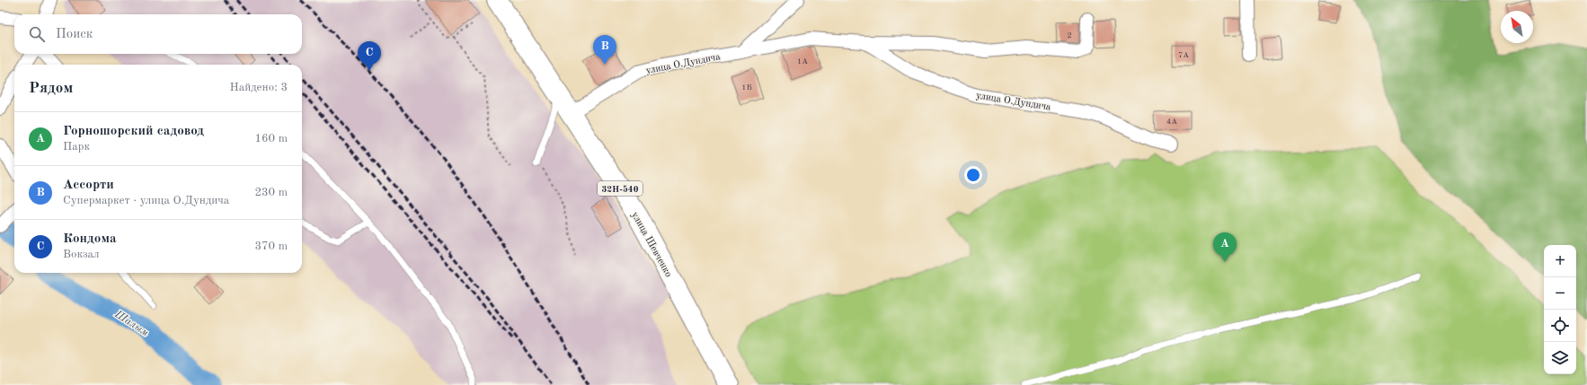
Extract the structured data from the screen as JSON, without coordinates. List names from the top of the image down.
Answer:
{
  "streets": {
    "main road": ["32Н-540", "улица Шевченко"],
    "street": ["улица О.Дундича"]
  },
  "crossings": [
    ["улица О.Дундича", "улица Шевченко"]
  ],
  "water": ["Шалым"],
  "house_numbers": [
    "2",
    "7А",
    "1А",
    "1Б",
    "4А"
  ],
  "north": "top left",
  "page": {
    "search": "Поиск",
    "pins": ["B", "C", "A"],
    "heading": ["Рядом", "Найдено: 3"],
    "list": [
      {
        "mark": "A",
        "name": "Горношорский садовод",
        "note": "Парк",
        "value": "160 m"
      },
      {
        "mark": "B",
        "name": "Ассорти",
        "note": "Супермаркет · улица О.Дундича",
        "value": "230 m"
      },
      {
        "mark": "C",
        "name": "Кондома",
        "note": "Вокзал",
        "value": "370 m"
      }
    ],
    "map_buttons": ["+", "−"]
  }
}
